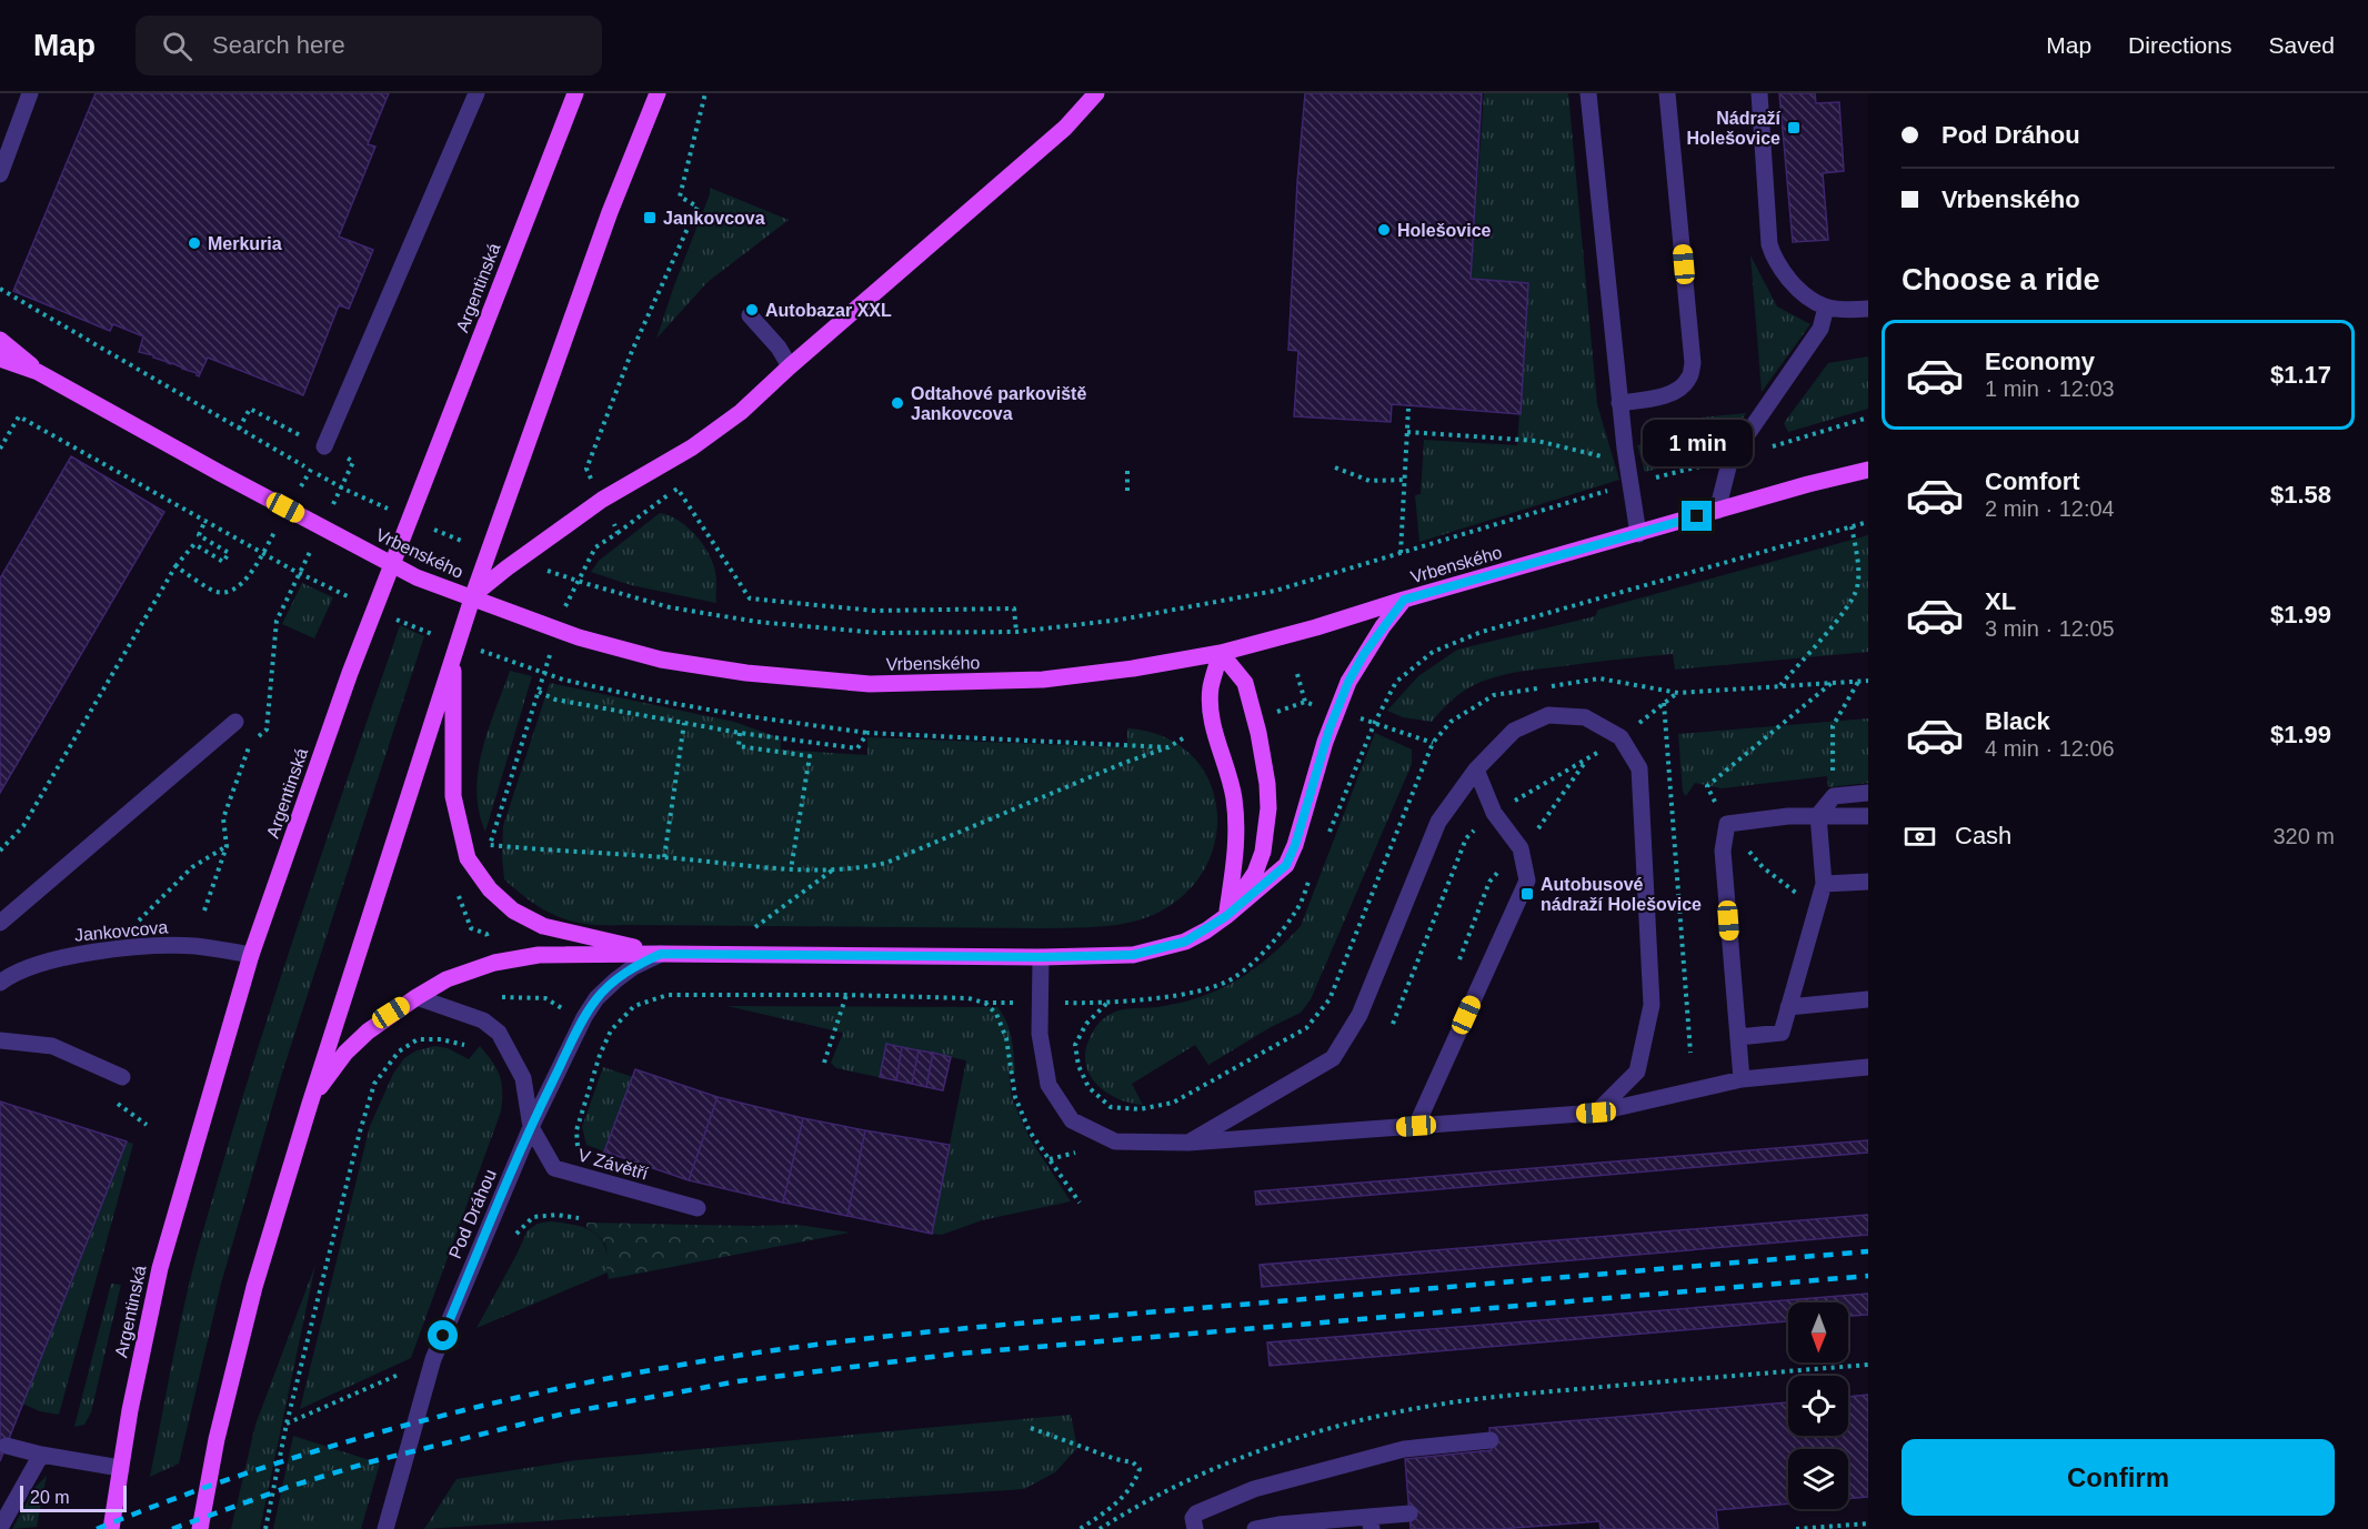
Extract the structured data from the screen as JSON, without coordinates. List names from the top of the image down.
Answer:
{
  "streets": {
    "main road": ["Argentinská", "Vrbenského"],
    "street": ["Jankovcova", "V Závětří", "Pod Dráhou"]
  },
  "crossings": [
    ["Argentinská", "Jankovcova"],
    ["V Závětří", "Pod Dráhou"]
  ],
  "places": {
    "transit": ["Nádraží Holešovice", "Jankovcova", "Autobusové nádraží Holešovice"],
    "other": [
      "Holešovice",
      "Merkuria",
      "Autobazar XXL",
      "Odtahové parkoviště Jankovcova"
    ]
  },
  "scale_bar": "20 m",
  "north": "bottom",
  "page": {
    "header": "Map",
    "search": "Search here",
    "nav": ["Map", "Directions", "Saved"],
    "banner": ["Pod Dráhou", "Vrbenského"],
    "heading": "Choose a ride",
    "list": [
      {
        "name": "Economy",
        "note": "1 min · 12:03",
        "value": "$1.17"
      },
      {
        "name": "Comfort",
        "note": "2 min · 12:04",
        "value": "$1.58"
      },
      {
        "name": "XL",
        "note": "3 min · 12:05",
        "value": "$1.99"
      },
      {
        "name": "Black",
        "note": "4 min · 12:06",
        "value": "$1.99"
      }
    ],
    "bubble": "1 min",
    "pay": ["Cash", "320 m"],
    "buttons": "Confirm",
    "scale": "20 m"
  }
}
